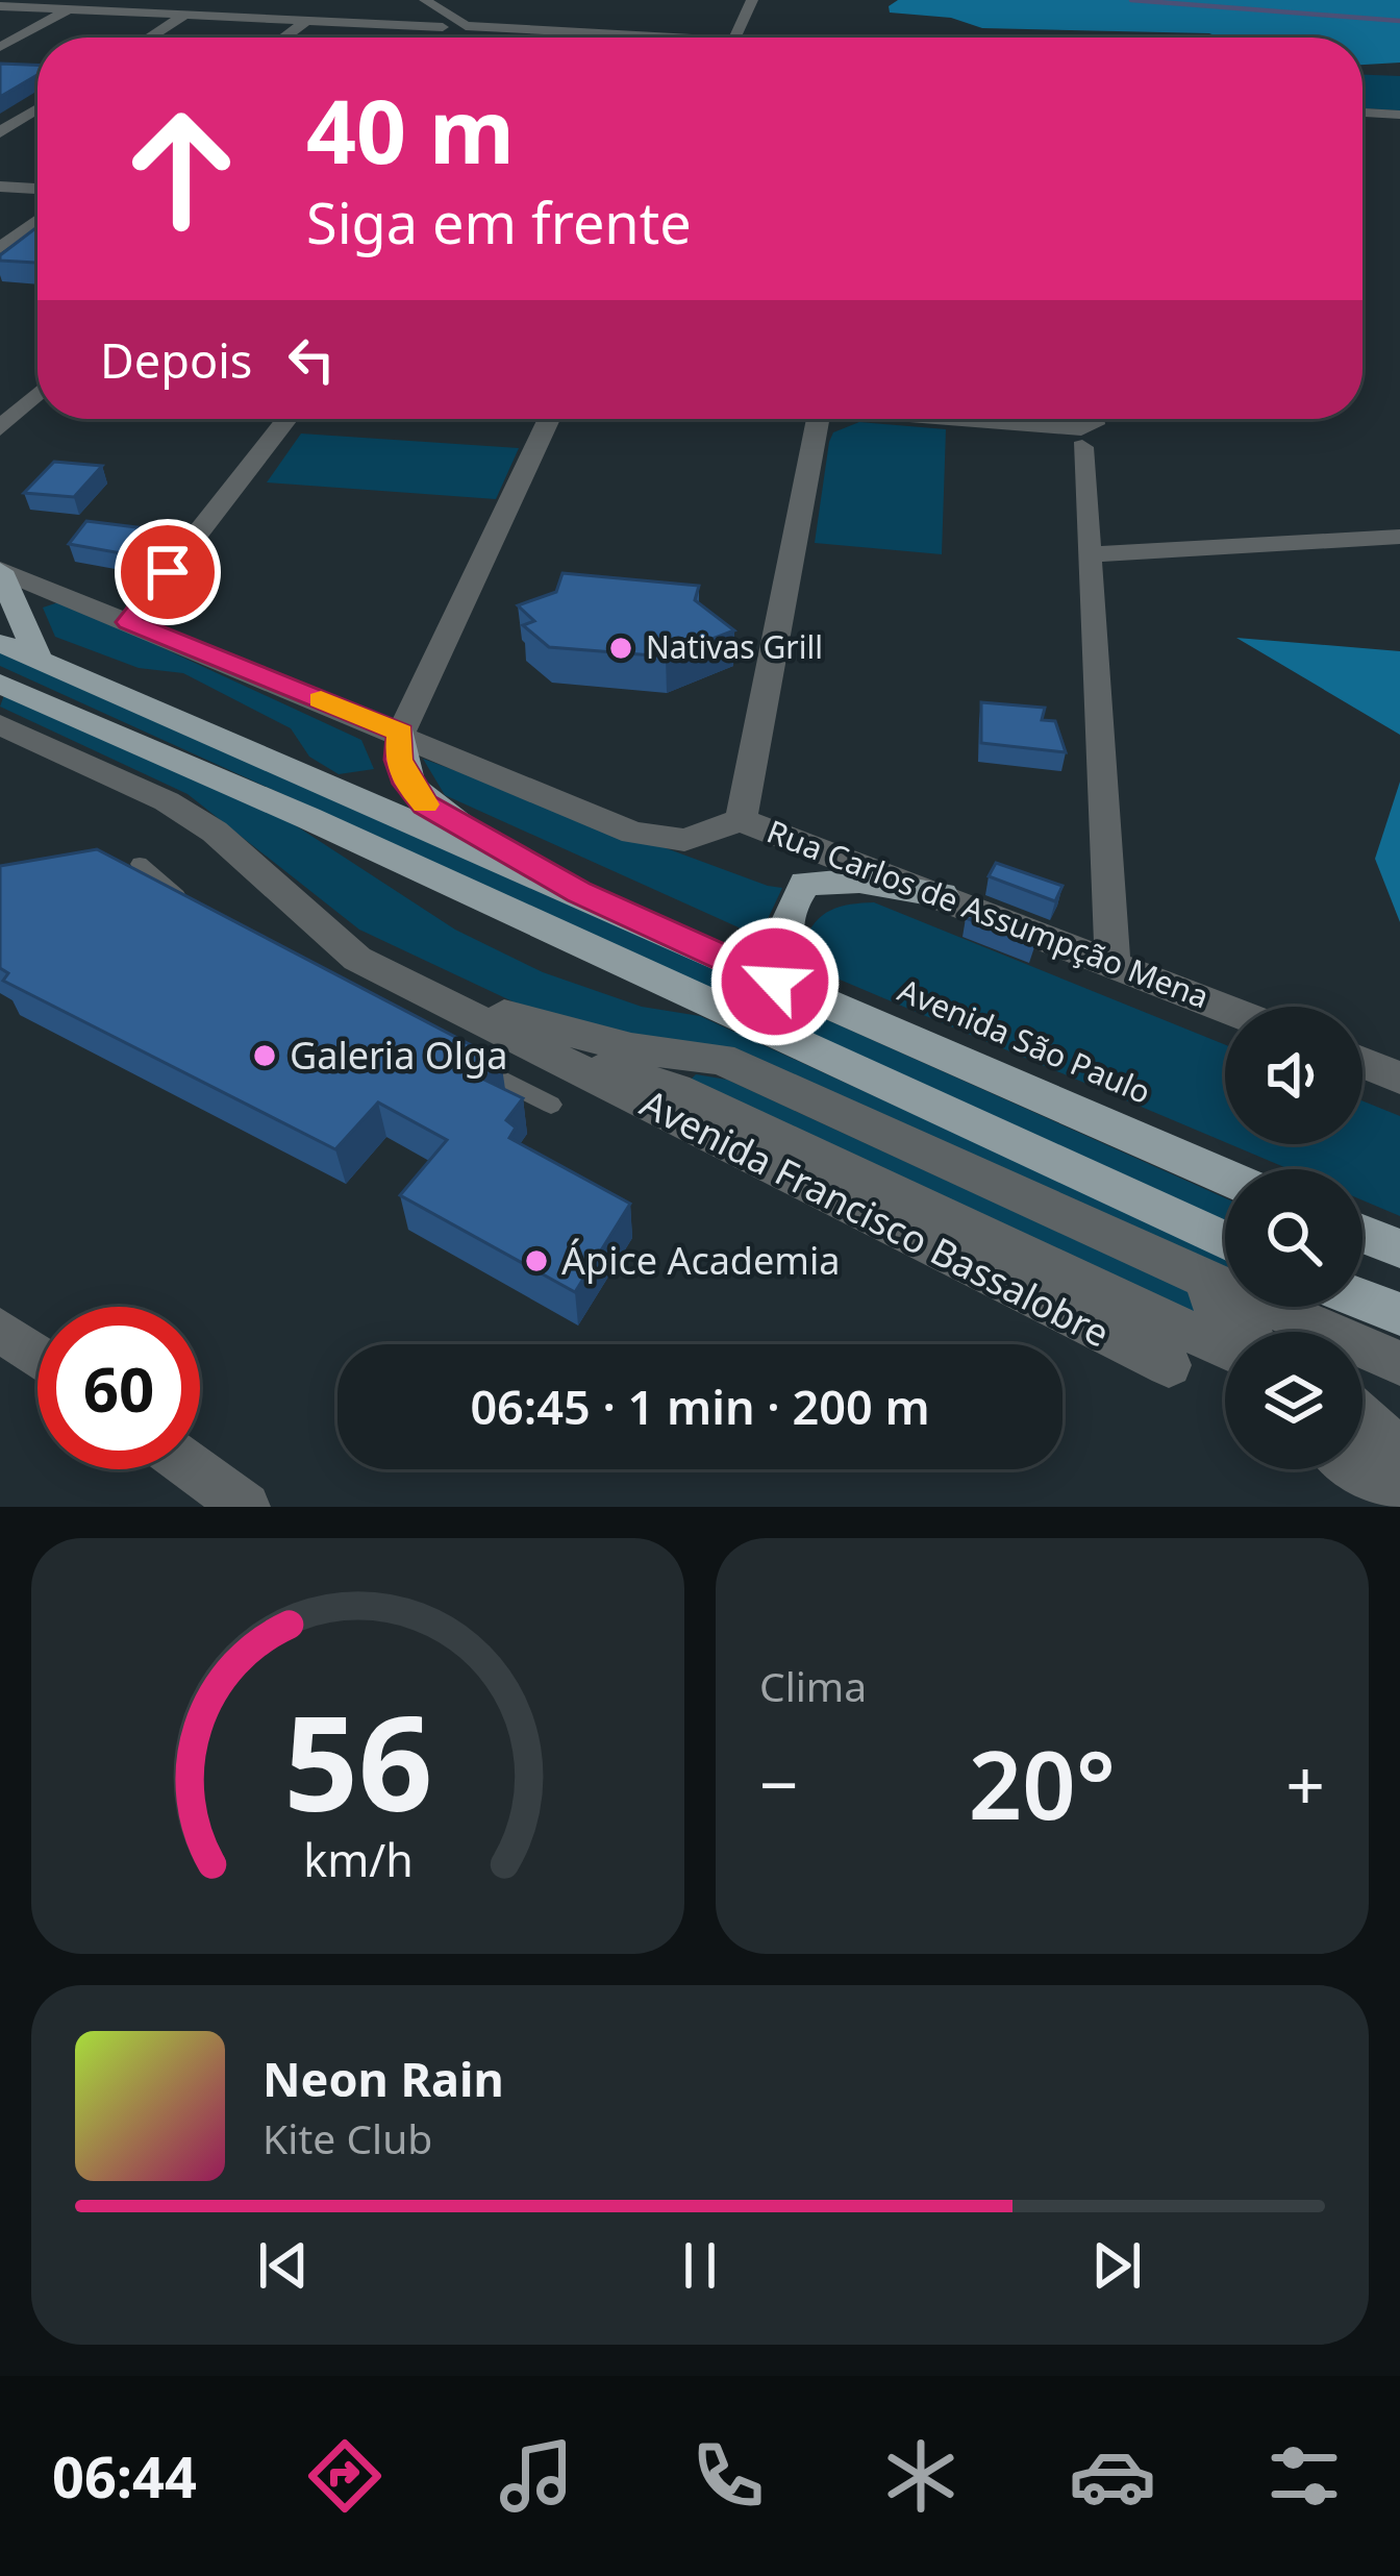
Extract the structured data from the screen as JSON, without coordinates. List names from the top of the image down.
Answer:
{
  "streets": {
    "main road": ["Avenida São Paulo"],
    "street": ["Rua Carlos de Assumpção Mena", "Avenida Francisco Bassalobre"]
  },
  "places": ["Nativas Grill", "Galeria Olga", "Ápice Academia"],
  "page": {
    "turn": ["40 m", "Siga em frente"],
    "then": "Depois",
    "limit": "60",
    "trip": "06:45 · 1 min · 200 m",
    "tile": "Clima",
    "heat": ["−", "20°", "+"],
    "song": ["Neon Rain", "Kite Club"],
    "tabs": "06:44",
    "gauge": ["56", "km/h"]
  }
}
